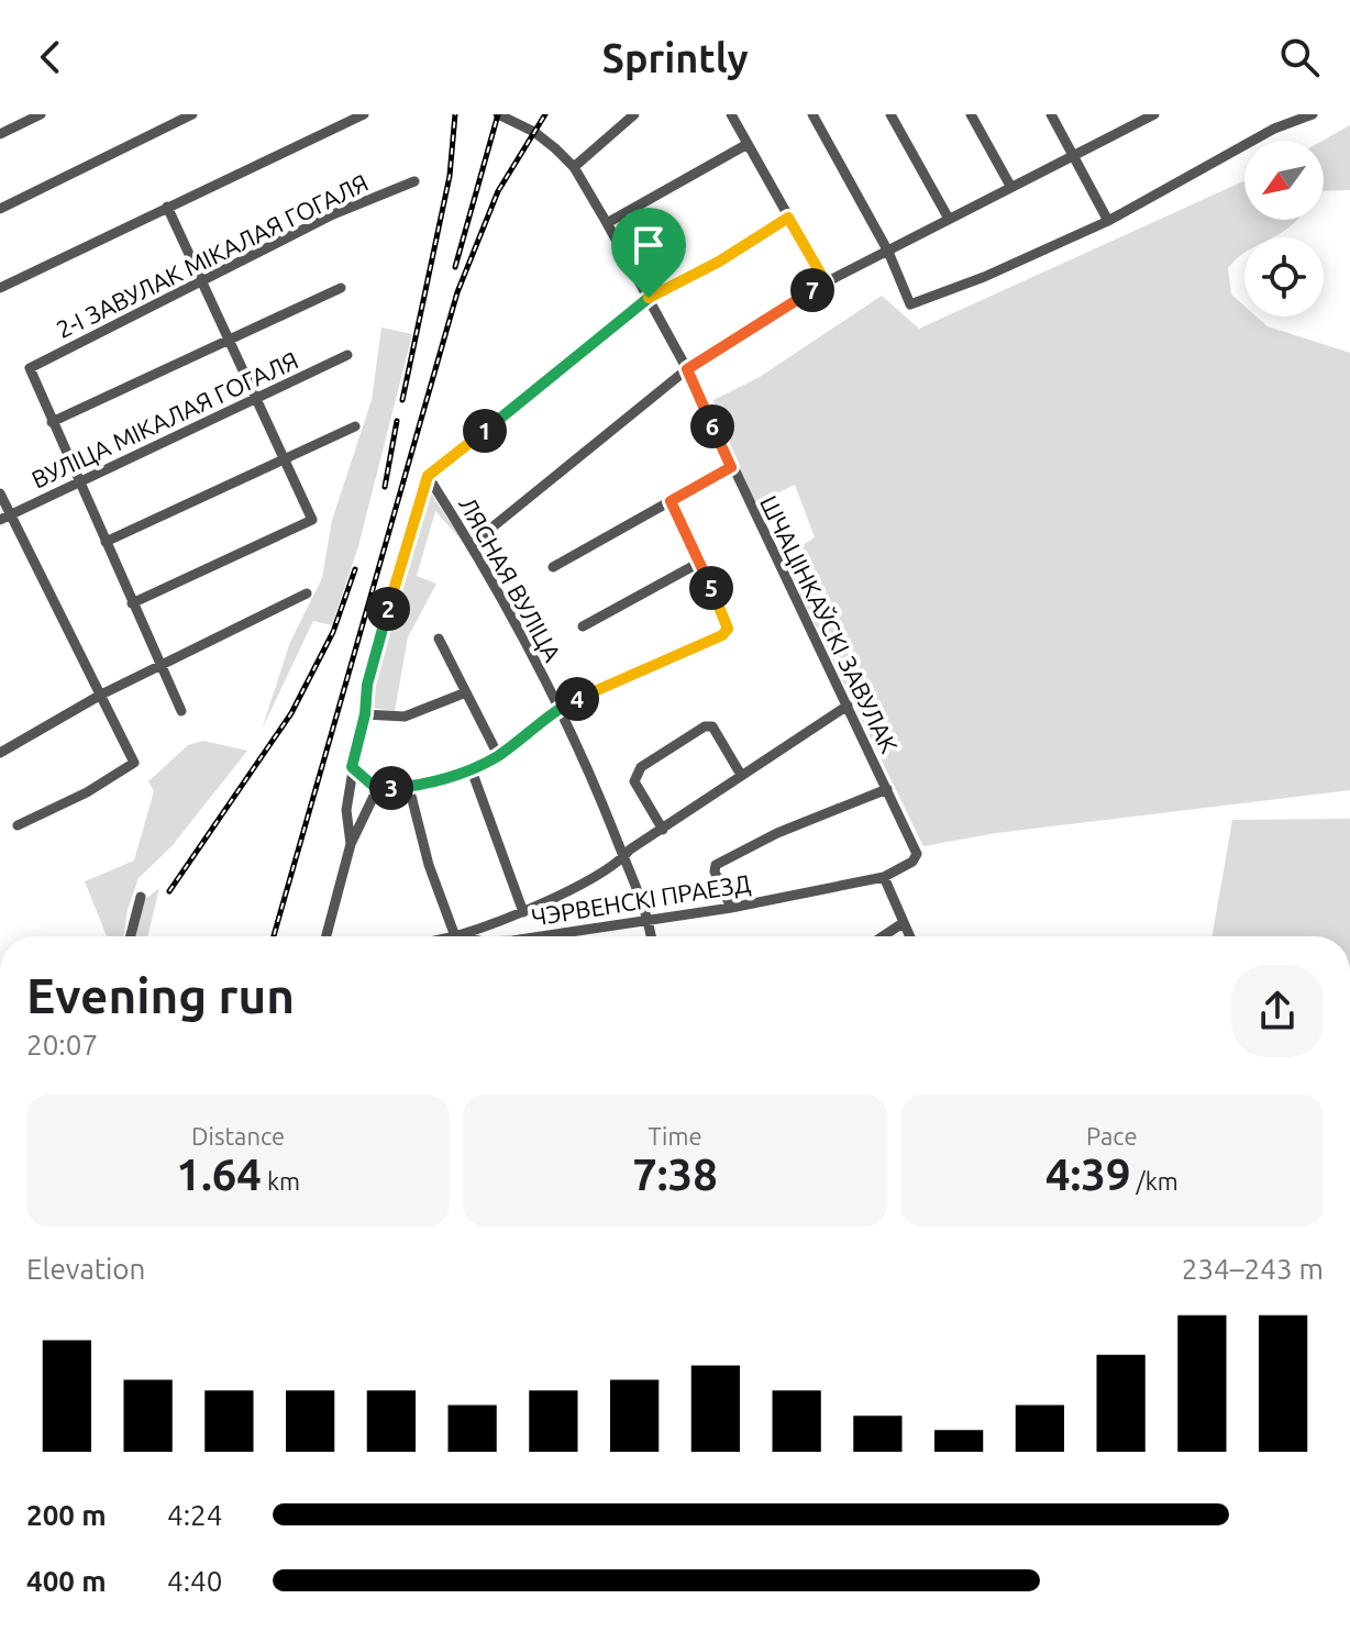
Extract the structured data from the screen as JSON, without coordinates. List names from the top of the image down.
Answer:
{
  "streets": {
    "street": [
      "2-І ЗАВУЛАК МІКАЛАЯ ГОГАЛЯ",
      "ВУЛІЦА МІКАЛАЯ ГОГАЛЯ",
      "ЛЯСНАЯ ВУЛІЦА",
      "ШЧАЦІНКАЎСКІ ЗАВУЛАК",
      "ЧЭРВЕНСКІ ПРАЕЗД"
    ]
  },
  "crossings": [
    ["ЛЯСНАЯ ВУЛІЦА", "ЧЭРВЕНСКІ ПРАЕЗД"],
    ["ШЧАЦІНКАЎСКІ ЗАВУЛАК", "ЧЭРВЕНСКІ ПРАЕЗД"]
  ],
  "north": "bottom left",
  "page": {
    "header": "Sprintly",
    "pins": [
      "7",
      "6",
      "1",
      "5",
      "2",
      "4",
      "3"
    ],
    "heading": ["Evening run", "20:07"],
    "stats": [
      ["Distance", "1.64 km"],
      ["Time", "7:38"],
      ["Pace", "4:39 /km"]
    ],
    "chart": ["Elevation", "234–243 m"],
    "list": [
      {
        "name": "200 m",
        "note": "4:24"
      },
      {
        "name": "400 m",
        "note": "4:40"
      }
    ]
  }
}
